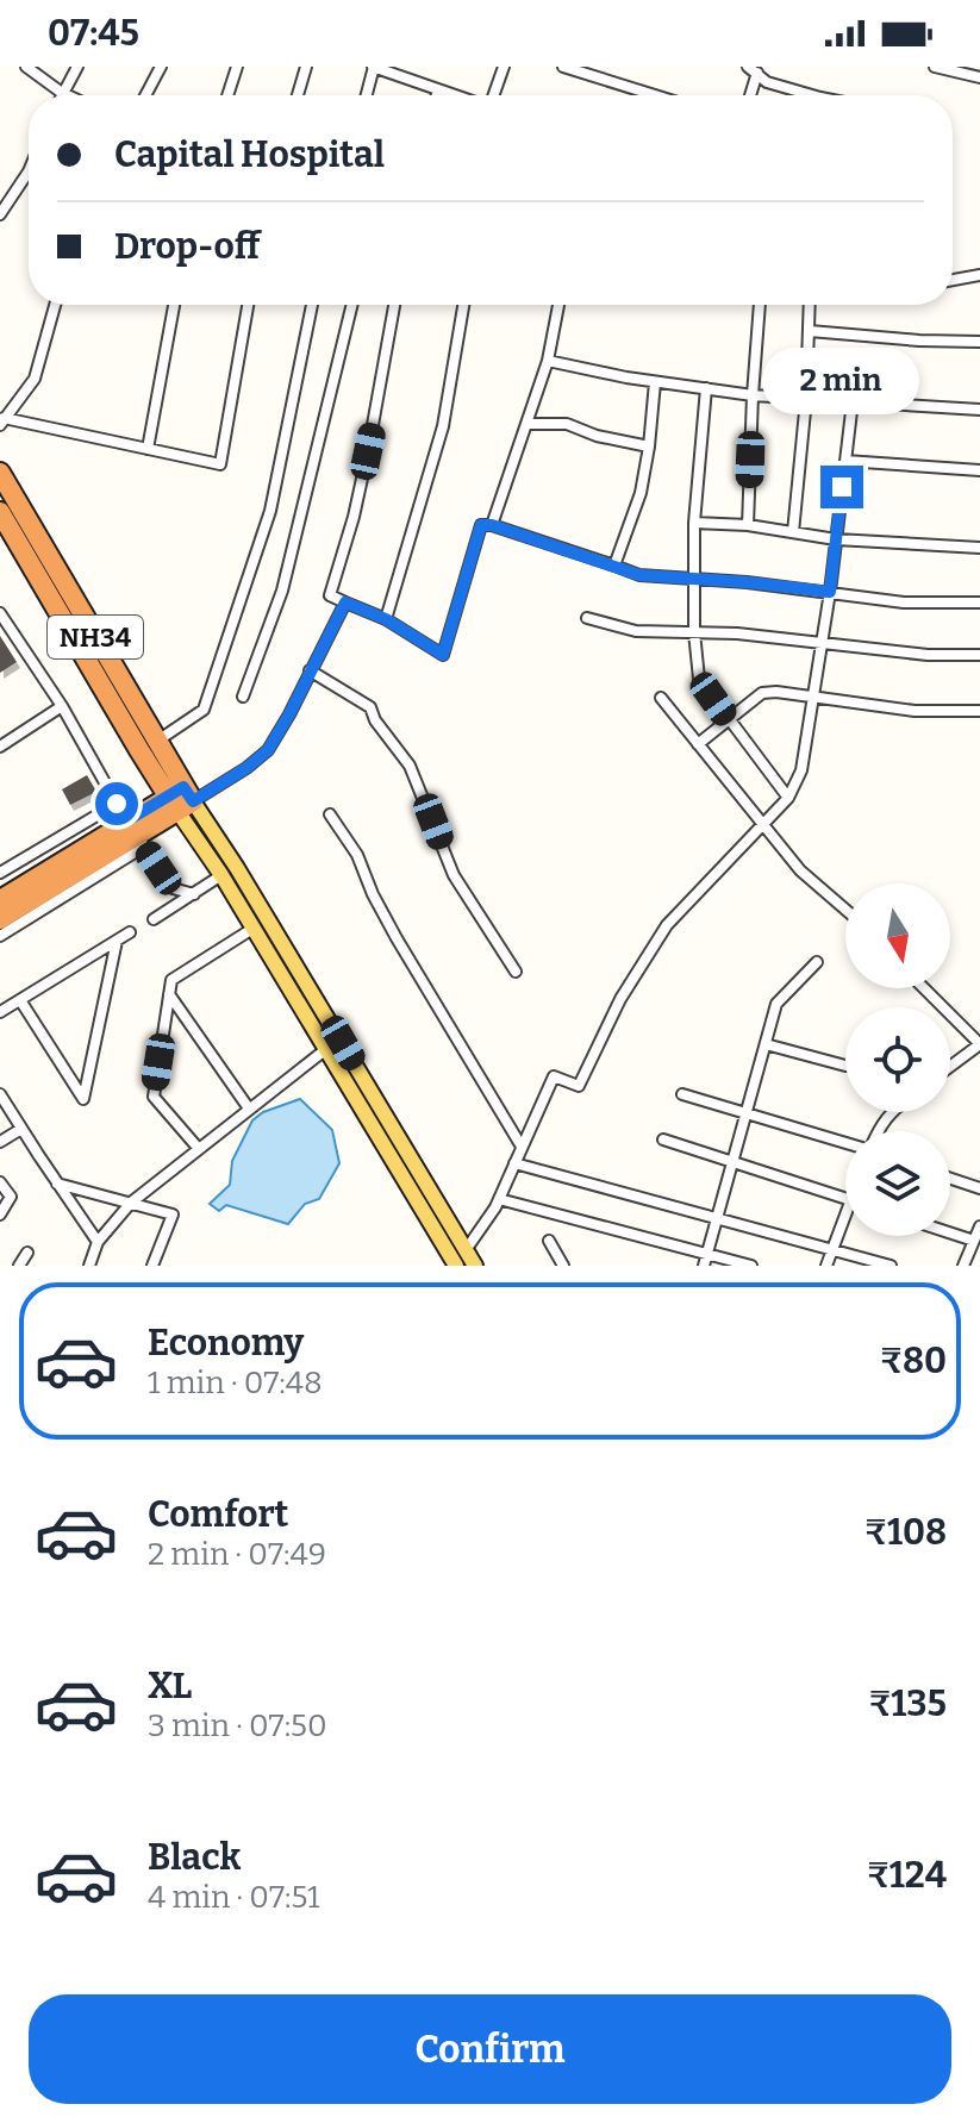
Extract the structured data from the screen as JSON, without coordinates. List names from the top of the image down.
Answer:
{
  "streets": {
    "highway": ["NH34"]
  },
  "north": "bottom",
  "page": {
    "status": "07:45",
    "banner": ["Capital Hospital", "Drop-off"],
    "bubble": "2 min",
    "list": [
      {
        "name": "Economy",
        "note": "1 min · 07:48",
        "value": "₹80"
      },
      {
        "name": "Comfort",
        "note": "2 min · 07:49",
        "value": "₹108"
      },
      {
        "name": "XL",
        "note": "3 min · 07:50",
        "value": "₹135"
      },
      {
        "name": "Black",
        "note": "4 min · 07:51",
        "value": "₹124"
      }
    ],
    "buttons": "Confirm"
  }
}
